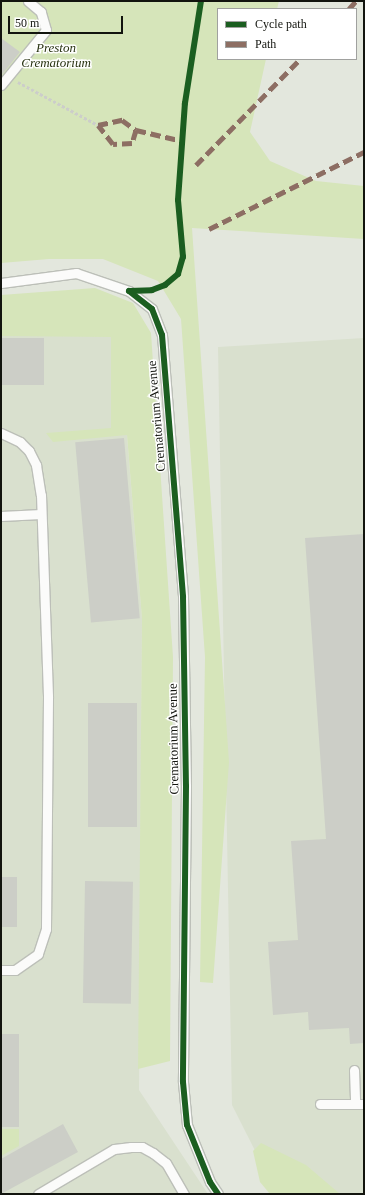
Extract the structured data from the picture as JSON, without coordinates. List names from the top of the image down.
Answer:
{
  "streets": {
    "lane": ["Crematorium Avenue"]
  },
  "parks": ["Preston Crematorium"],
  "legend": ["Cycle path", "Path"],
  "scale_bar": "50 m"
}
